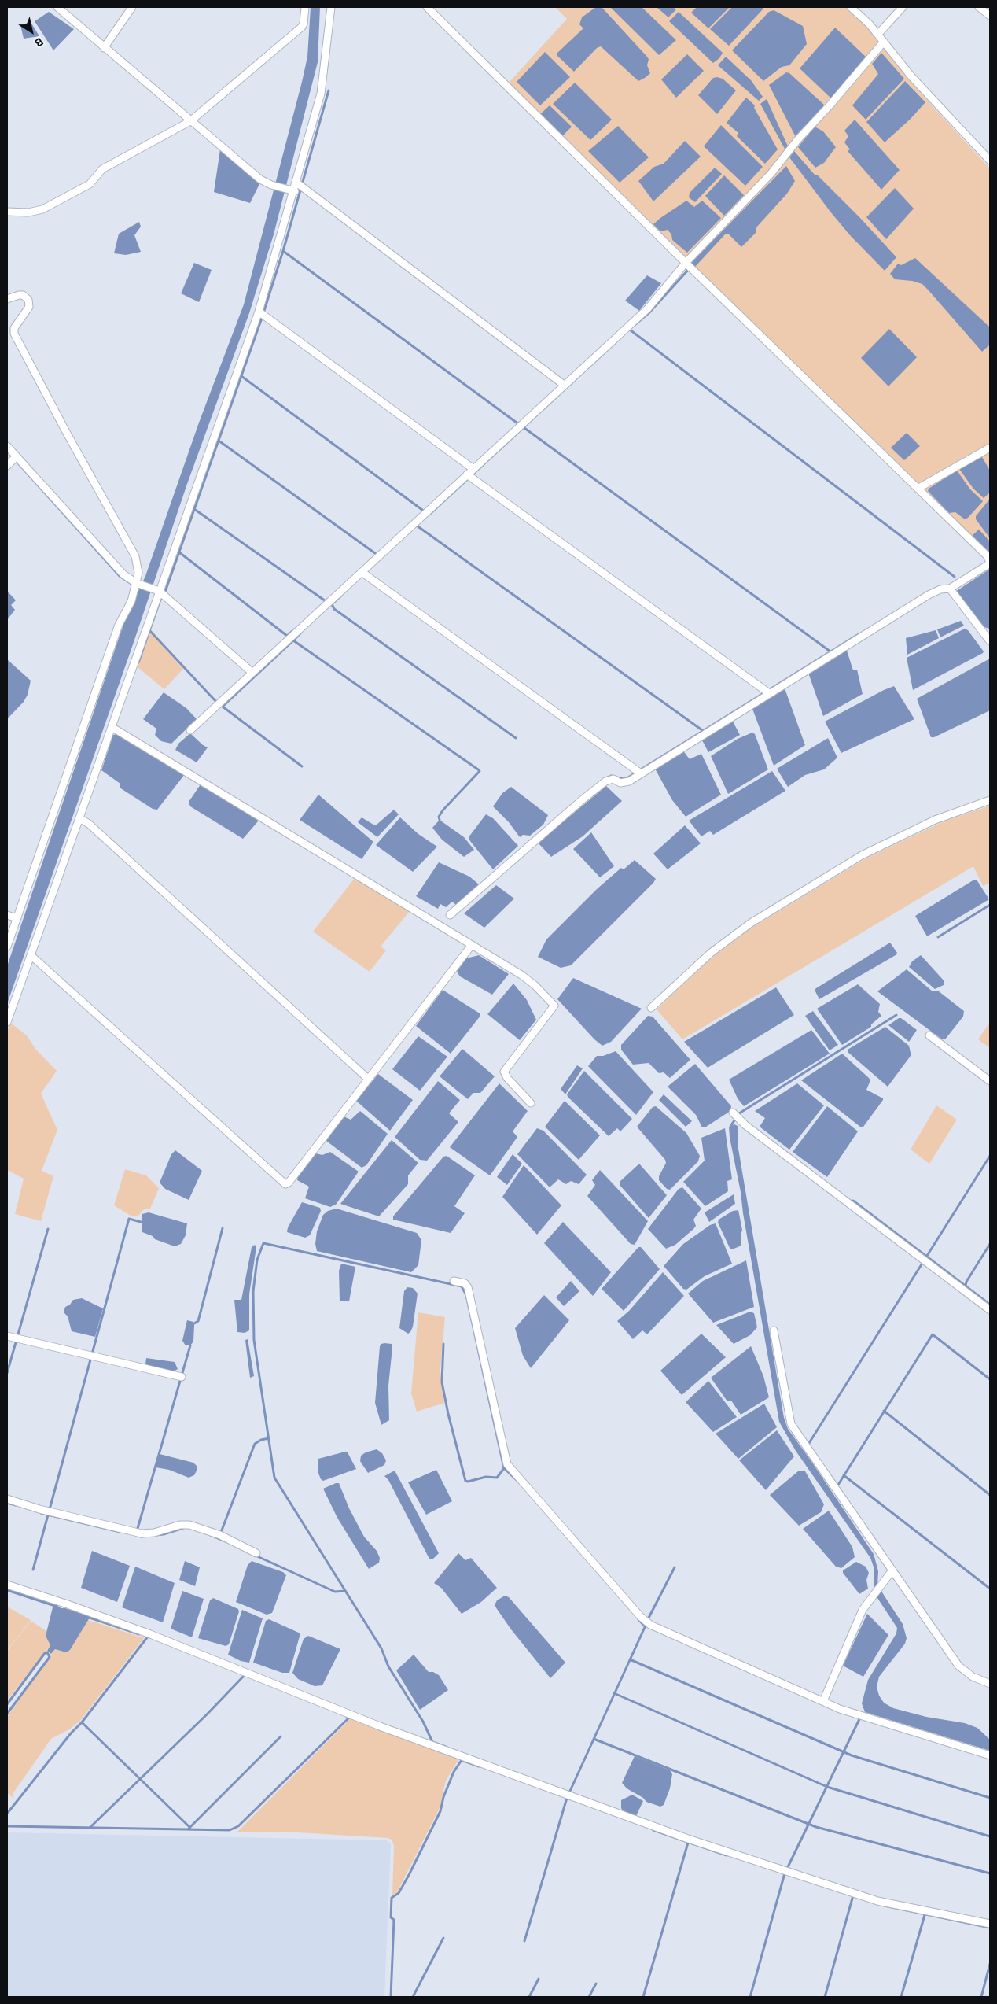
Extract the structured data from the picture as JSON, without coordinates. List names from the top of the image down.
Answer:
{
  "north": "bottom right"
}
